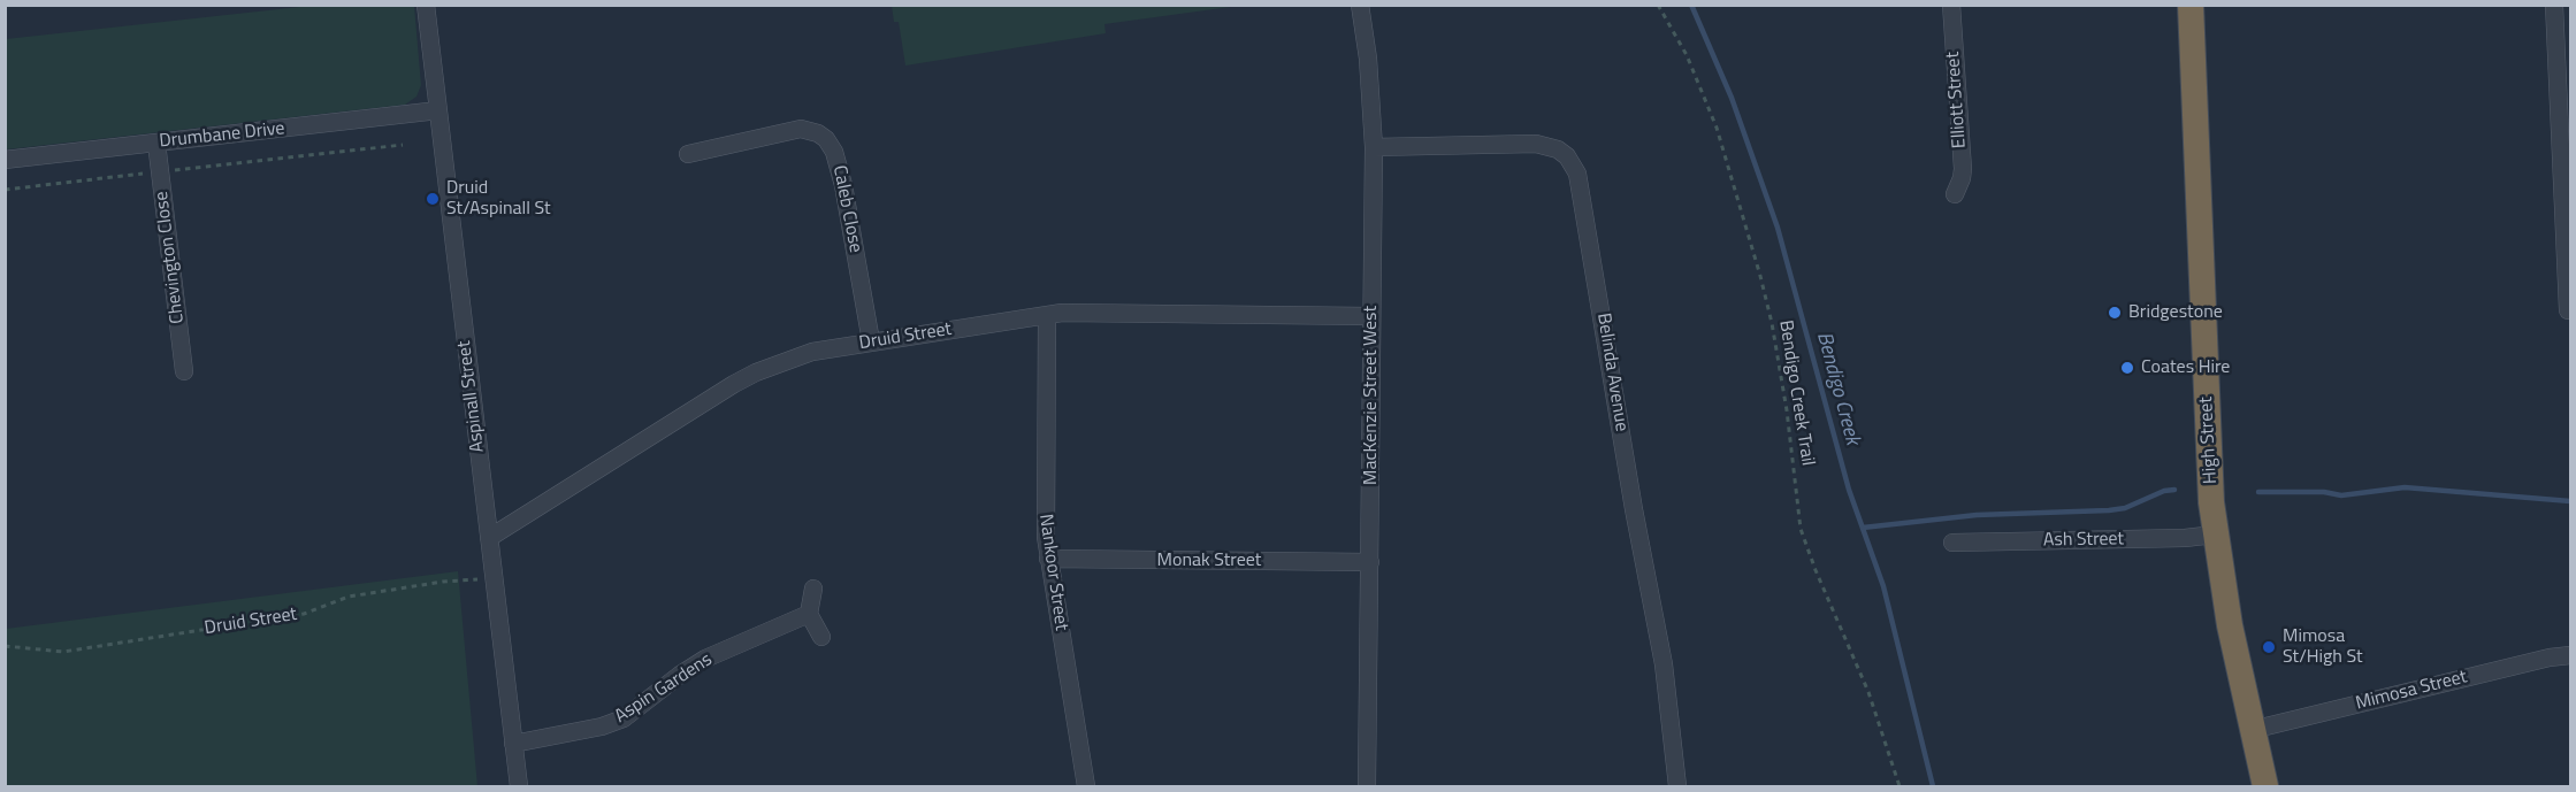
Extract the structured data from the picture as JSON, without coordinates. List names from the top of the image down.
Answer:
{
  "streets": {
    "highway": ["High Street"],
    "street": [
      "Elliott Street",
      "Drumbane Drive",
      "Caleb Close",
      "Chevington Close",
      "Druid Street",
      "Belinda Avenue",
      "MacKenzie Street West",
      "Aspinall Street",
      "Ash Street",
      "Monak Street",
      "Nankoor Street",
      "Aspin Gardens",
      "Mimosa Street"
    ],
    "path": ["Bendigo Creek Trail"]
  },
  "crossings": [
    ["Drumbane Drive", "Chevington Close"],
    ["Drumbane Drive", "Aspinall Street"],
    ["Caleb Close", "Druid Street"],
    ["Druid Street", "MacKenzie Street West"],
    ["Druid Street", "Aspinall Street"],
    ["Druid Street", "Nankoor Street"],
    ["Belinda Avenue", "MacKenzie Street West"],
    ["MacKenzie Street West", "Monak Street"],
    ["Aspinall Street", "Aspin Gardens"],
    ["High Street", "Ash Street"],
    ["High Street", "Mimosa Street"],
    ["Monak Street", "Nankoor Street"]
  ],
  "water": ["Bendigo Creek"],
  "places": [
    "Druid St/Aspinall St",
    "Bridgestone",
    "Coates Hire",
    "Mimosa St/High St"
  ]
}
